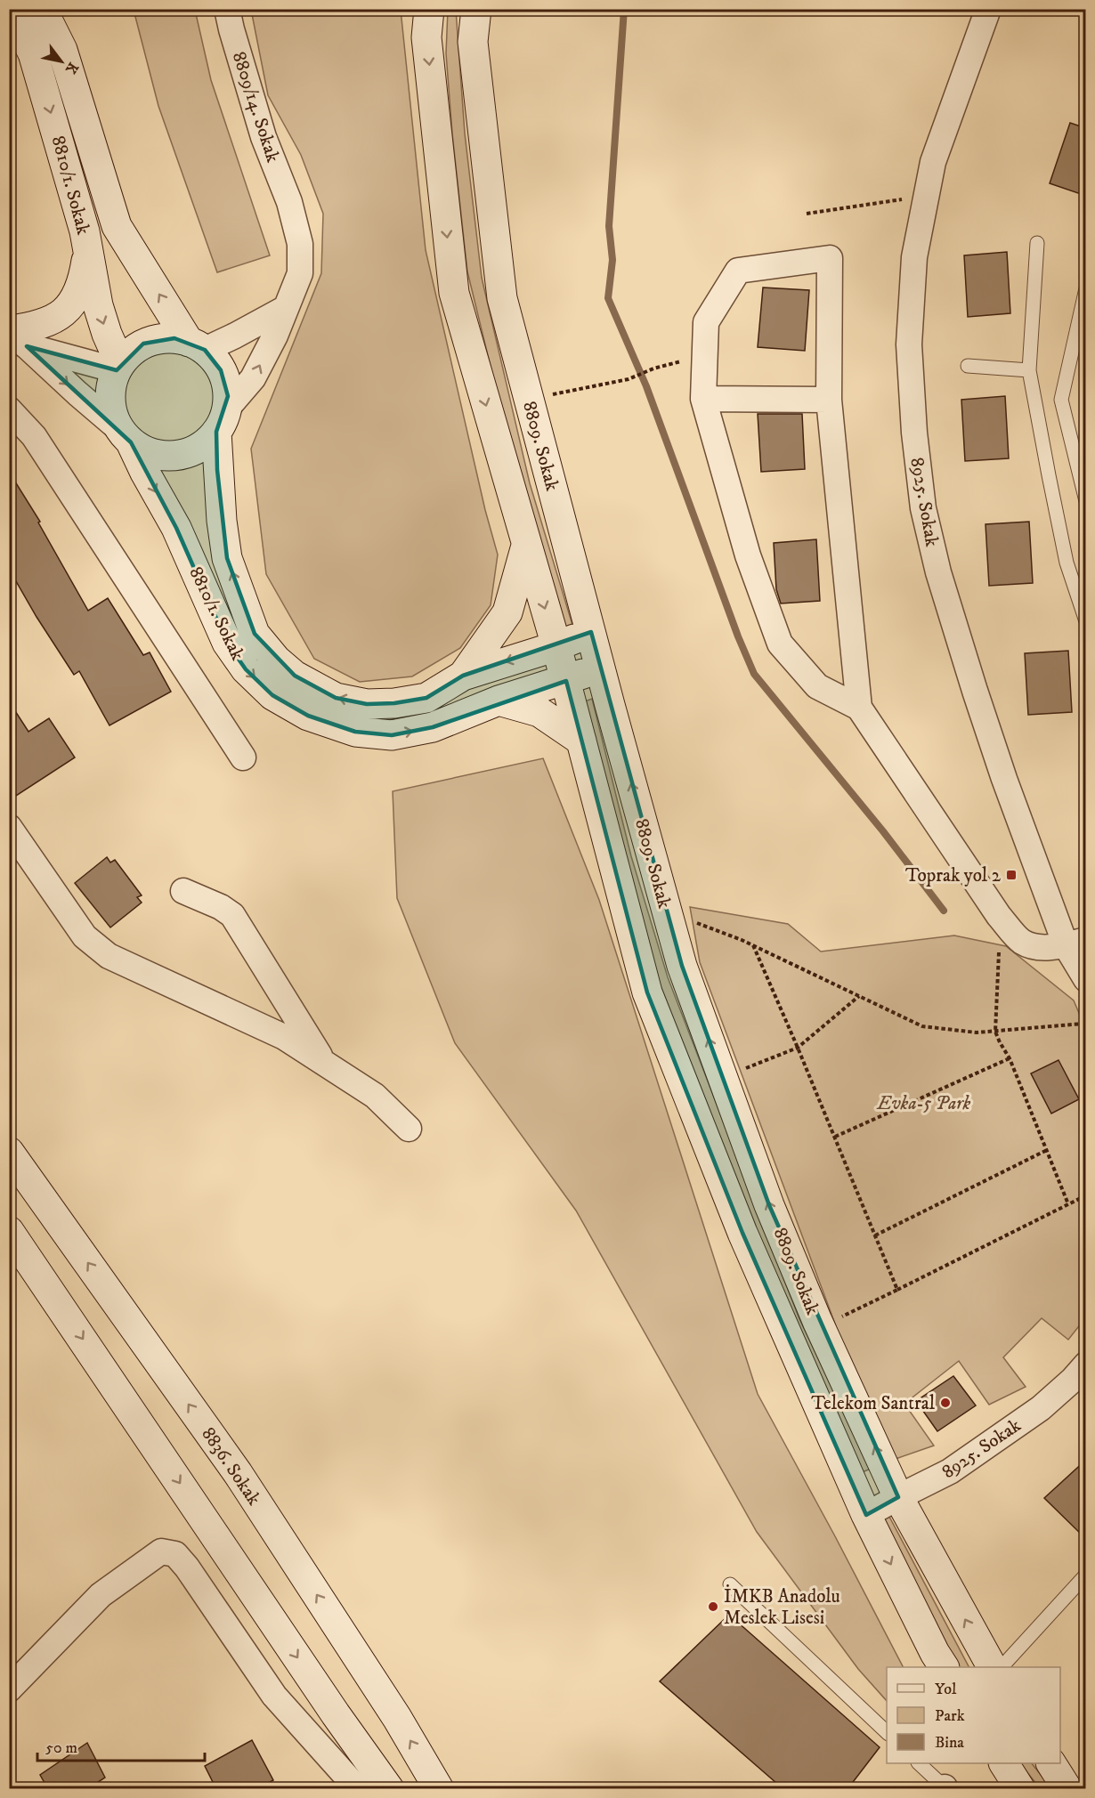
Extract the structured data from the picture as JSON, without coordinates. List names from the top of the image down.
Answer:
{
  "streets": {
    "street": [
      "8809/14. Sokak",
      "8810/1. Sokak",
      "8809. Sokak",
      "8925. Sokak",
      "8836. Sokak"
    ]
  },
  "crossings": [
    ["8809/14. Sokak", "8810/1. Sokak"],
    ["8810/1. Sokak", "8809. Sokak"],
    ["8809. Sokak", "8925. Sokak"]
  ],
  "parks": ["Evka-5 Park"],
  "places": {
    "transit": ["Toprak yol 2"],
    "other": ["Telekom Santral", "İMKB Anadolu Meslek Lisesi"]
  },
  "legend": ["Yol", "Park", "Bina"],
  "scale_bar": "50 m",
  "north": "bottom right"
}
